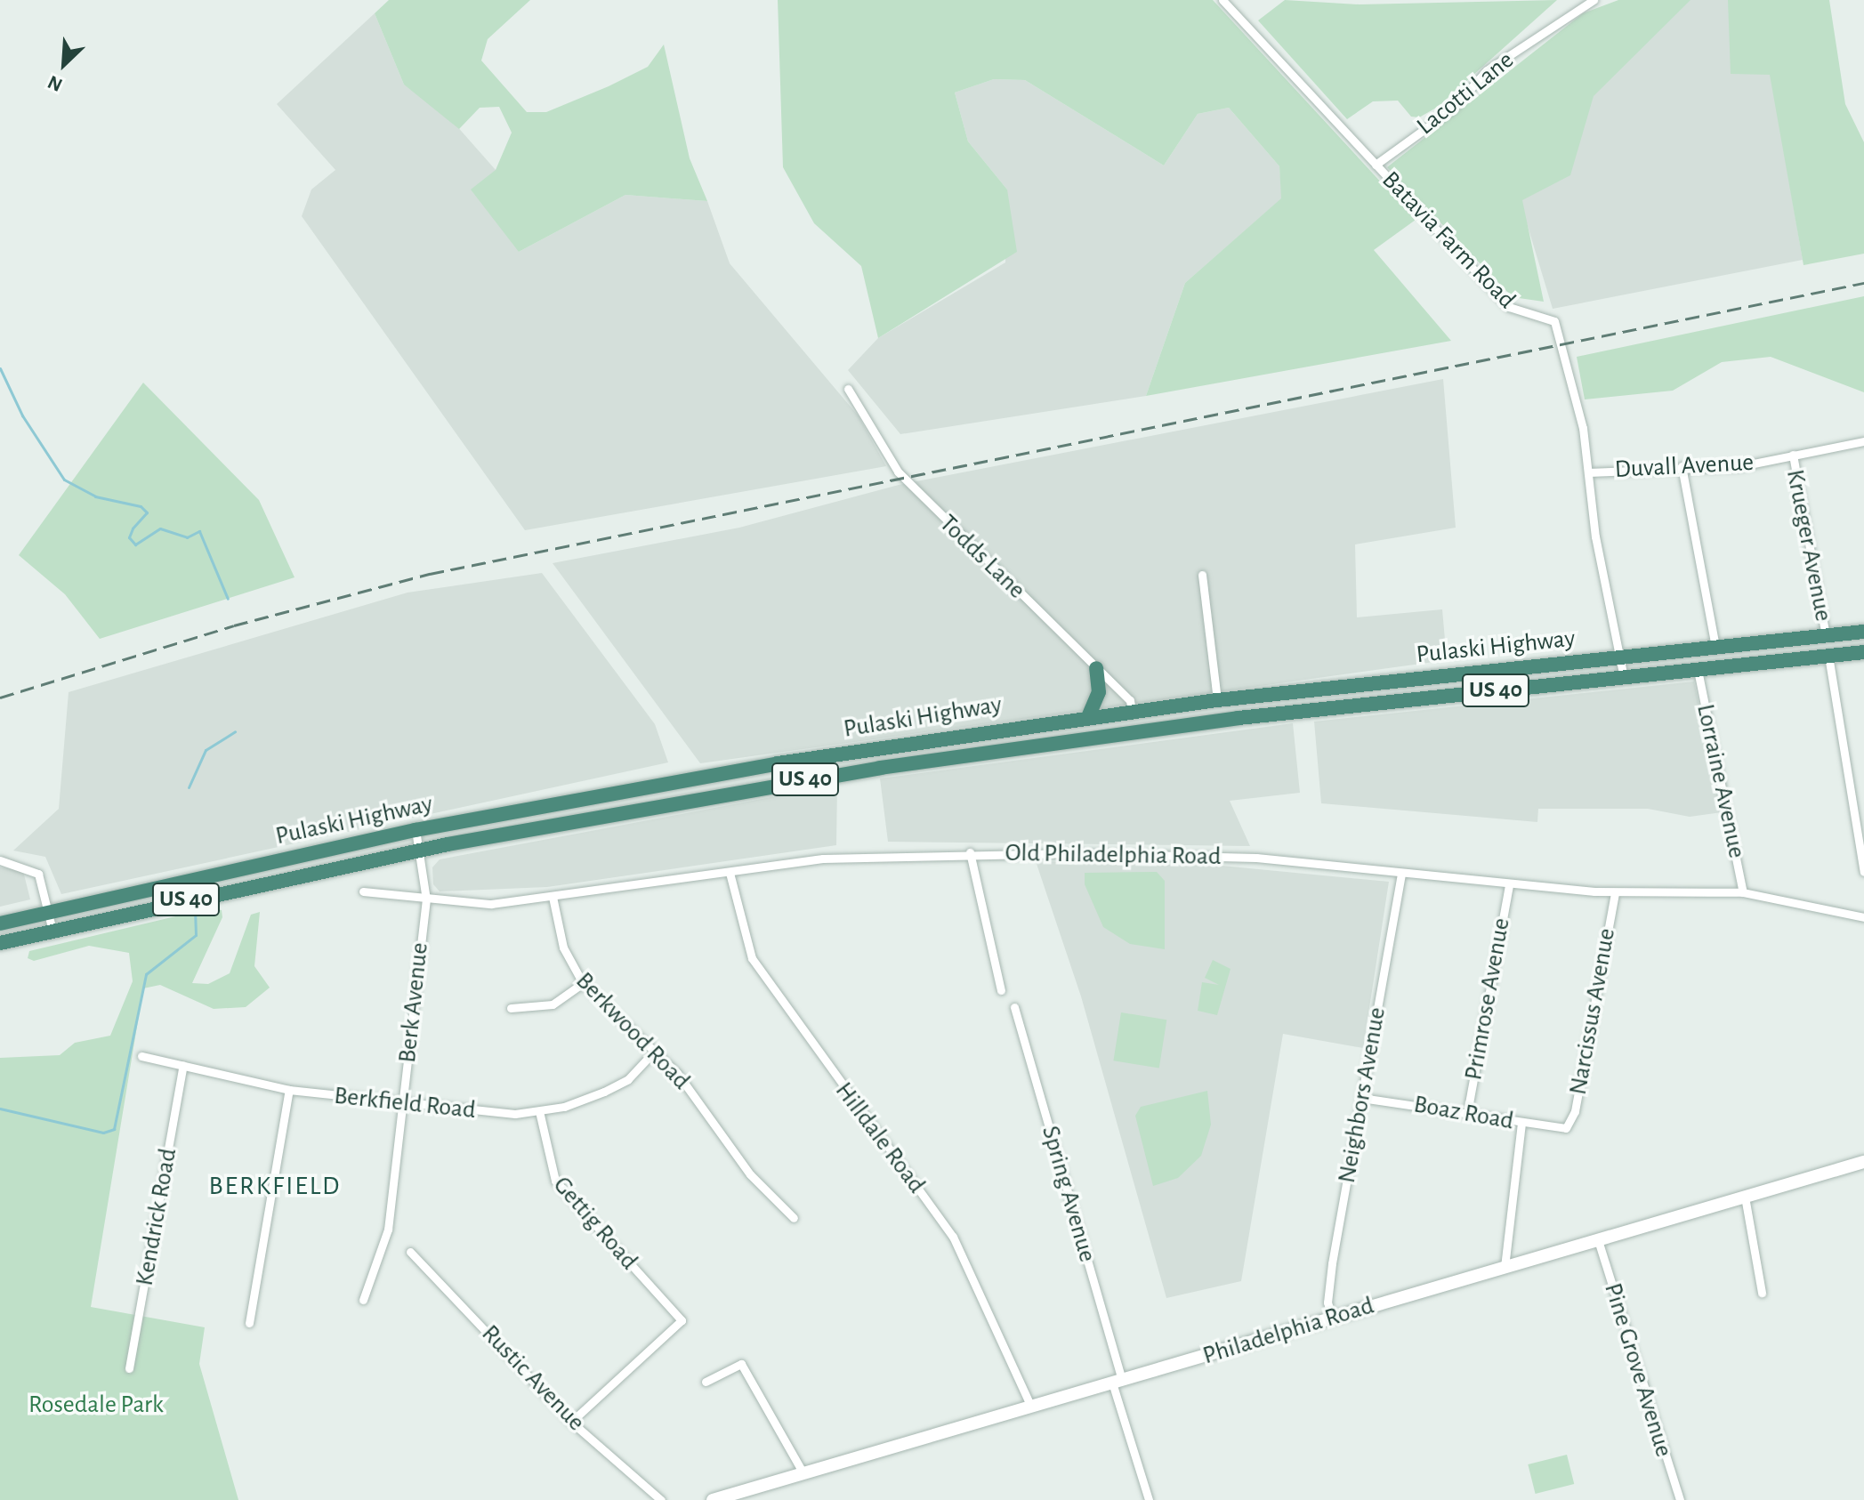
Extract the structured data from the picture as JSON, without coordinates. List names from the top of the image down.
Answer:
{
  "streets": {
    "highway": ["Pulaski Highway", "US 40"],
    "main road": ["Philadelphia Road"],
    "street": [
      "Lacotti Lane",
      "Batavia Farm Road",
      "Duvall Avenue",
      "Krueger Avenue",
      "Todds Lane",
      "Lorraine Avenue",
      "Old Philadelphia Road",
      "Primrose Avenue",
      "Berk Avenue",
      "Narcissus Avenue",
      "Berkwood Road",
      "Neighbors Avenue",
      "Berkfield Road",
      "Boaz Road",
      "Hilldale Road",
      "Spring Avenue",
      "Kendrick Road",
      "Gettig Road",
      "Pine Grove Avenue",
      "Rustic Avenue"
    ]
  },
  "crossings": [
    ["Lacotti Lane", "Batavia Farm Road"],
    ["Batavia Farm Road", "Duvall Avenue"],
    ["Batavia Farm Road", "Pulaski Highway"],
    ["Duvall Avenue", "Krueger Avenue"],
    ["Krueger Avenue", "Pulaski Highway"],
    ["Todds Lane", "Pulaski Highway"],
    ["Pulaski Highway", "Lorraine Avenue"],
    ["Pulaski Highway", "Berk Avenue"],
    ["Lorraine Avenue", "Old Philadelphia Road"],
    ["Old Philadelphia Road", "Primrose Avenue"],
    ["Old Philadelphia Road", "Berk Avenue"],
    ["Old Philadelphia Road", "Narcissus Avenue"],
    ["Old Philadelphia Road", "Berkwood Road"],
    ["Old Philadelphia Road", "Neighbors Avenue"],
    ["Old Philadelphia Road", "Hilldale Road"],
    ["Primrose Avenue", "Boaz Road"],
    ["Berk Avenue", "Berkfield Road"],
    ["Narcissus Avenue", "Boaz Road"],
    ["Berkwood Road", "Berkfield Road"],
    ["Neighbors Avenue", "Boaz Road"],
    ["Neighbors Avenue", "Philadelphia Road"],
    ["Berkfield Road", "Kendrick Road"],
    ["Berkfield Road", "Gettig Road"],
    ["Hilldale Road", "Philadelphia Road"],
    ["Spring Avenue", "Philadelphia Road"],
    ["Gettig Road", "Rustic Avenue"],
    ["Philadelphia Road", "Pine Grove Avenue"]
  ],
  "districts": ["BERKFIELD"],
  "parks": ["Rosedale Park"],
  "north": "bottom left"
}
